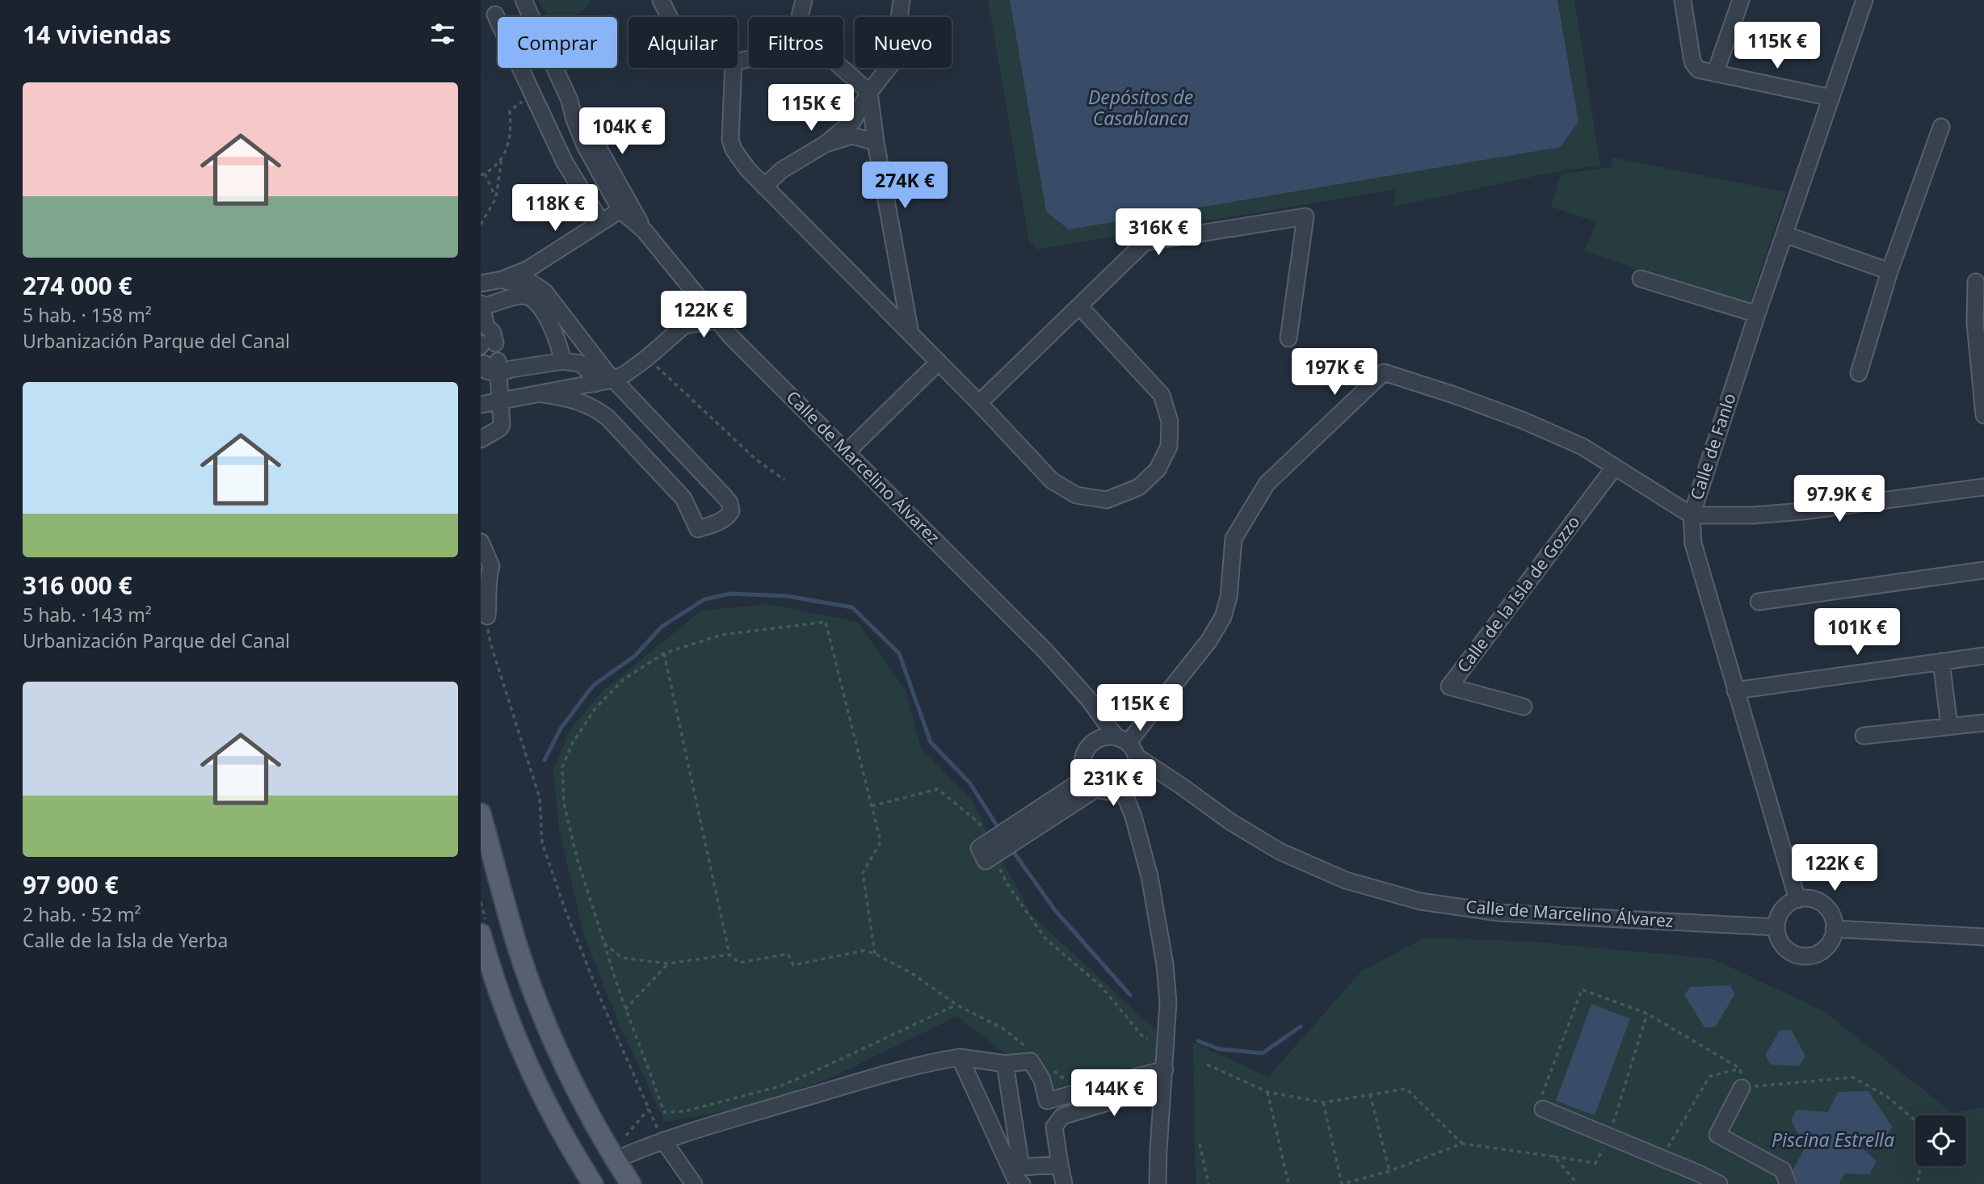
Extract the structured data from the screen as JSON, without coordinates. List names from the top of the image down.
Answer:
{
  "streets": {
    "street": ["Calle de Fanlo", "Calle de Marcelino Álvarez", "Calle de la Isla de Gozzo"]
  },
  "crossings": [
    ["Calle de Fanlo", "Calle de Marcelino Álvarez"]
  ],
  "water": ["Depósitos de Casablanca", "Piscina Estrella"],
  "page": {
    "heading": "14 viviendas",
    "chip": [
      "Comprar",
      "Alquilar",
      "Filtros",
      "Nuevo"
    ],
    "price": [
      "115K €",
      "115K €",
      "104K €",
      "274K €",
      "118K €",
      "316K €",
      "122K €",
      "197K €",
      "97.9K €",
      "101K €",
      "115K €",
      "231K €",
      "122K €",
      "144K €"
    ],
    "list": [
      {
        "name": "274 000 €",
        "note": "5 hab. · 158 m² · Urbanización Parque del Canal"
      },
      {
        "name": "316 000 €",
        "note": "5 hab. · 143 m² · Urbanización Parque del Canal"
      },
      {
        "name": "97 900 €",
        "note": "2 hab. · 52 m² · Calle de la Isla de Yerba"
      }
    ]
  }
}
